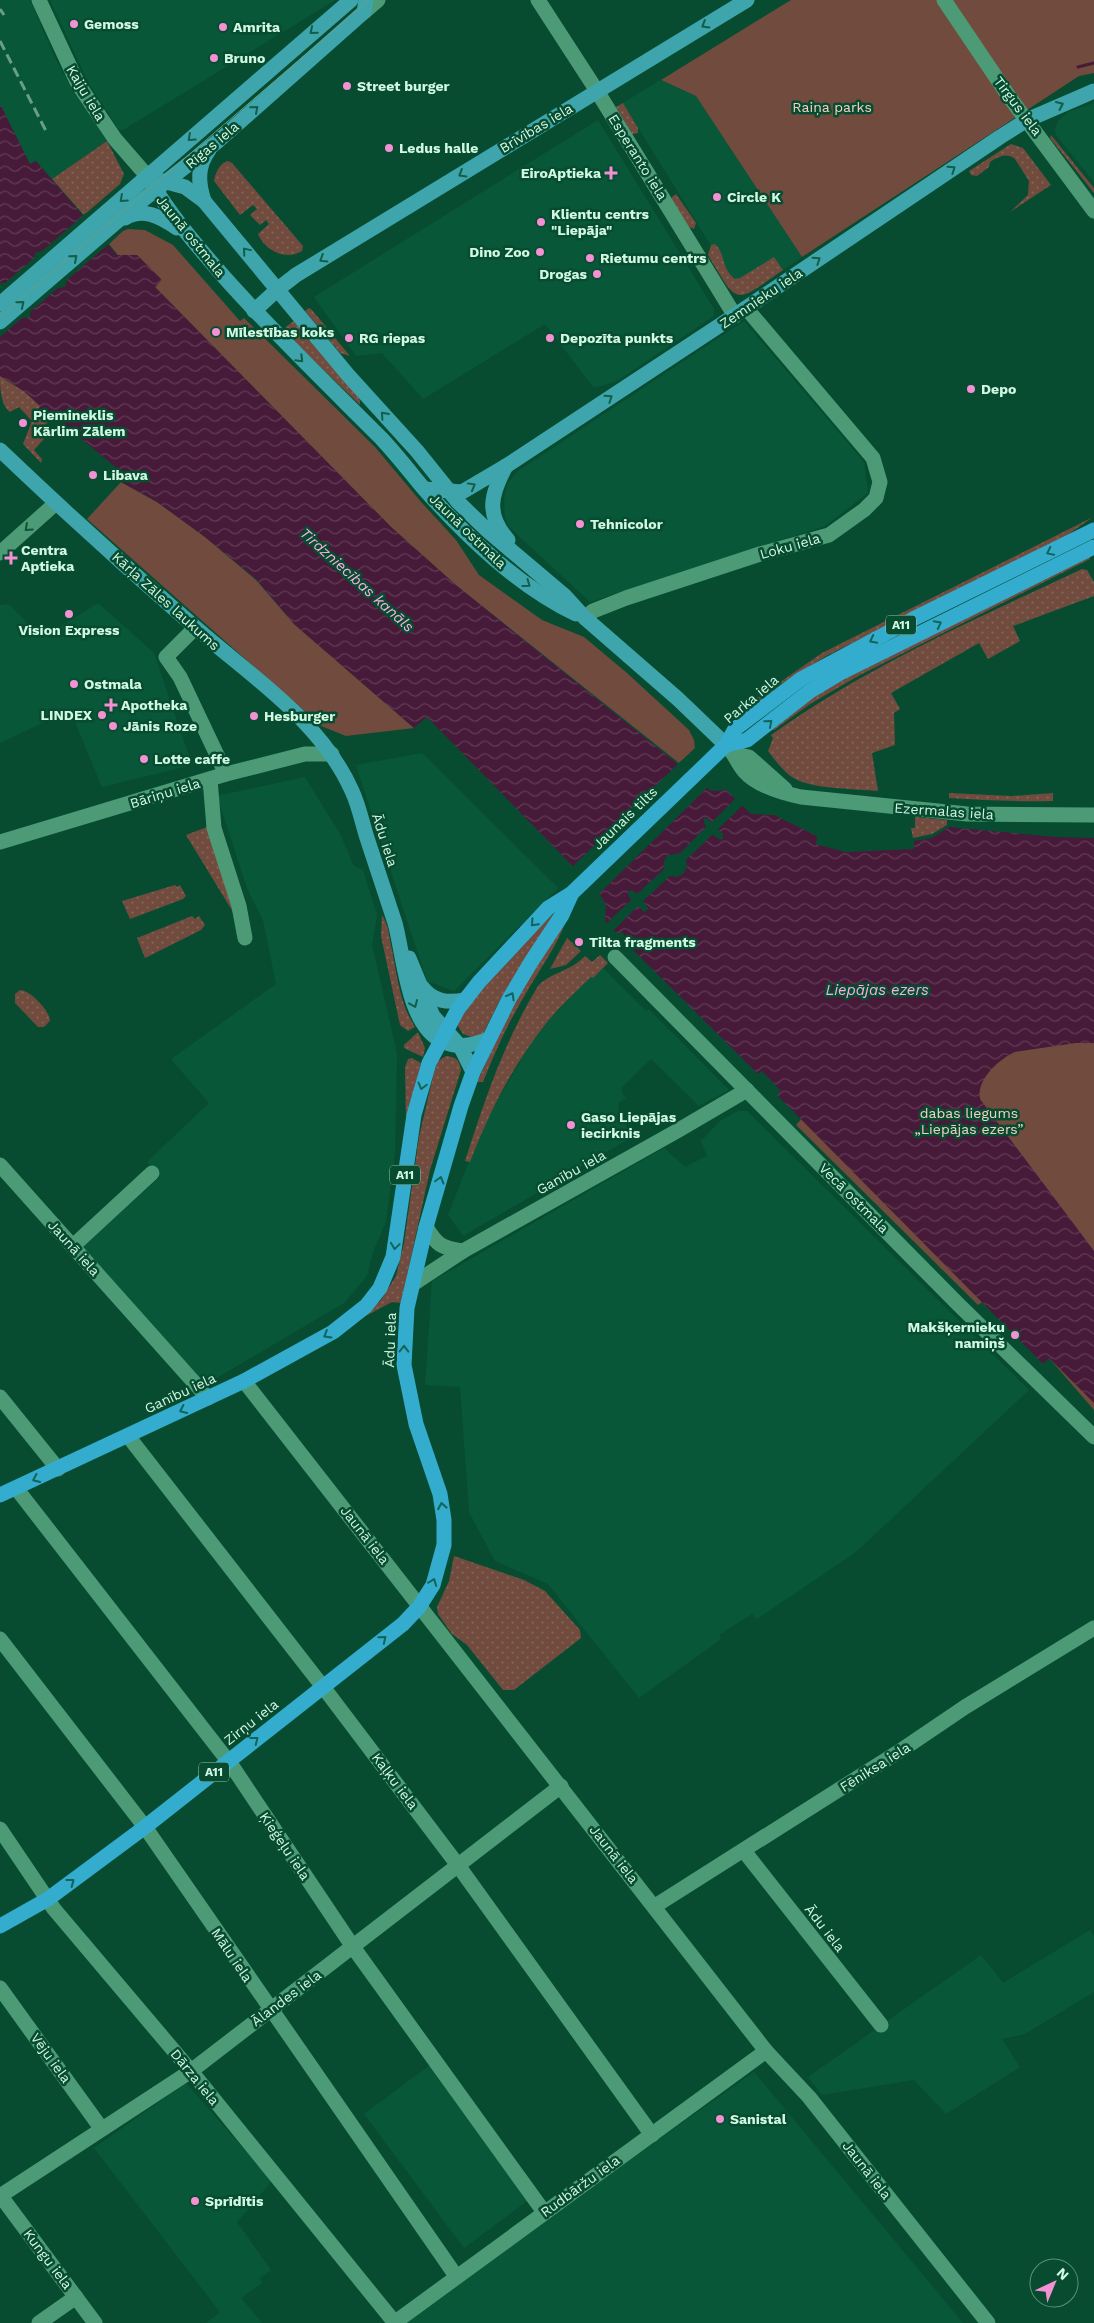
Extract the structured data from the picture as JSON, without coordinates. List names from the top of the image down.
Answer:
{
  "streets": {
    "highway": [
      "A11",
      "Parka iela",
      "Jaunais tilts",
      "Ādu iela",
      "Ganību iela",
      "Zirņu iela"
    ],
    "main road": [
      "Brīvības iela",
      "Rīgas iela",
      "Jaunā ostmala",
      "Zemnieku iela",
      "Kārļa Zāles laukums"
    ],
    "street": [
      "Kaiju iela",
      "Tirgus iela",
      "Esperanto iela",
      "Loku iela",
      "Bāriņu iela",
      "Ezermalas iela",
      "Vecā ostmala",
      "Jaunā iela",
      "Fēniksa iela",
      "Kaļķu iela",
      "Ķieģeļu iela",
      "Mālu iela",
      "Ālandes iela",
      "Vēju iela",
      "Dārza iela",
      "Rudbāržu iela",
      "Kungu iela"
    ]
  },
  "crossings": [
    ["Kaiju iela", "Rīgas iela"],
    ["Kaiju iela", "Jaunā ostmala"],
    ["Tirgus iela", "Zemnieku iela"],
    ["Brīvības iela", "Esperanto iela"],
    ["Brīvības iela", "Jaunā ostmala"],
    ["Rīgas iela", "Jaunā ostmala"],
    ["Esperanto iela", "Zemnieku iela"],
    ["Esperanto iela", "Loku iela"],
    ["Jaunā ostmala", "Zemnieku iela"],
    ["Jaunā ostmala", "Loku iela"],
    ["Jaunā ostmala", "Parka iela"],
    ["Jaunā ostmala", "Ezermalas iela"],
    ["Jaunā ostmala", "Jaunais tilts"],
    ["Zemnieku iela", "Loku iela"],
    ["Kārļa Zāles laukums", "Bāriņu iela"],
    ["Kārļa Zāles laukums", "Ādu iela"],
    ["A11", "Jaunais tilts"],
    ["A11", "Ādu iela"],
    ["Parka iela", "Ezermalas iela"],
    ["Parka iela", "Jaunais tilts"],
    ["Bāriņu iela", "Ādu iela"],
    ["Ezermalas iela", "Jaunais tilts"],
    ["Ādu iela", "Ganību iela"],
    ["Ādu iela", "Jaunā iela"],
    ["Ādu iela", "Zirņu iela"],
    ["Ādu iela", "Fēniksa iela"],
    ["Ganību iela", "Vecā ostmala"],
    ["Ganību iela", "Jaunā iela"],
    ["Ganību iela", "Kaļķu iela"],
    ["Ganību iela", "Ķieģeļu iela"],
    ["Jaunā iela", "Zirņu iela"],
    ["Jaunā iela", "Fēniksa iela"],
    ["Jaunā iela", "Ālandes iela"],
    ["Jaunā iela", "Rudbāržu iela"],
    ["Zirņu iela", "Kaļķu iela"],
    ["Zirņu iela", "Ķieģeļu iela"],
    ["Zirņu iela", "Mālu iela"],
    ["Zirņu iela", "Dārza iela"],
    ["Kaļķu iela", "Ālandes iela"],
    ["Kaļķu iela", "Rudbāržu iela"],
    ["Ķieģeļu iela", "Ālandes iela"],
    ["Ķieģeļu iela", "Rudbāržu iela"],
    ["Mālu iela", "Ālandes iela"],
    ["Mālu iela", "Rudbāržu iela"],
    ["Ālandes iela", "Vēju iela"],
    ["Ālandes iela", "Dārza iela"],
    ["Ālandes iela", "Kungu iela"],
    ["Dārza iela", "Rudbāržu iela"]
  ],
  "one_way": ["Brīvības iela", "Zemnieku iela", "Zirņu iela"],
  "water": ["Tirdzniecības kanāls", "Liepājas ezers"],
  "parks": ["Raiņa parks", "dabas liegums „Liepājas ezers”"],
  "places": {
    "other": [
      "Gemoss",
      "Amrita",
      "Bruno",
      "Street burger",
      "Ledus halle",
      "Circle K",
      "Klientu centrs \"Liepāja\"",
      "Dino Zoo",
      "Rietumu centrs",
      "Drogas",
      "Mīlestības koks",
      "RG riepas",
      "Depozīta punkts",
      "Depo",
      "Piemineklis Kārlim Zālem",
      "Libava",
      "Tehnicolor",
      "Vision Express",
      "Ostmala",
      "LINDEX",
      "Hesburger",
      "Jānis Roze",
      "Lotte caffe",
      "Tilta fragments",
      "Gaso Liepājas iecirknis",
      "Makšķernieku namiņš",
      "Sanistal",
      "Sprīdītis"
    ],
    "health": ["EiroAptieka", "Centra Aptieka", "Apotheka"]
  },
  "north": "top right"
}
